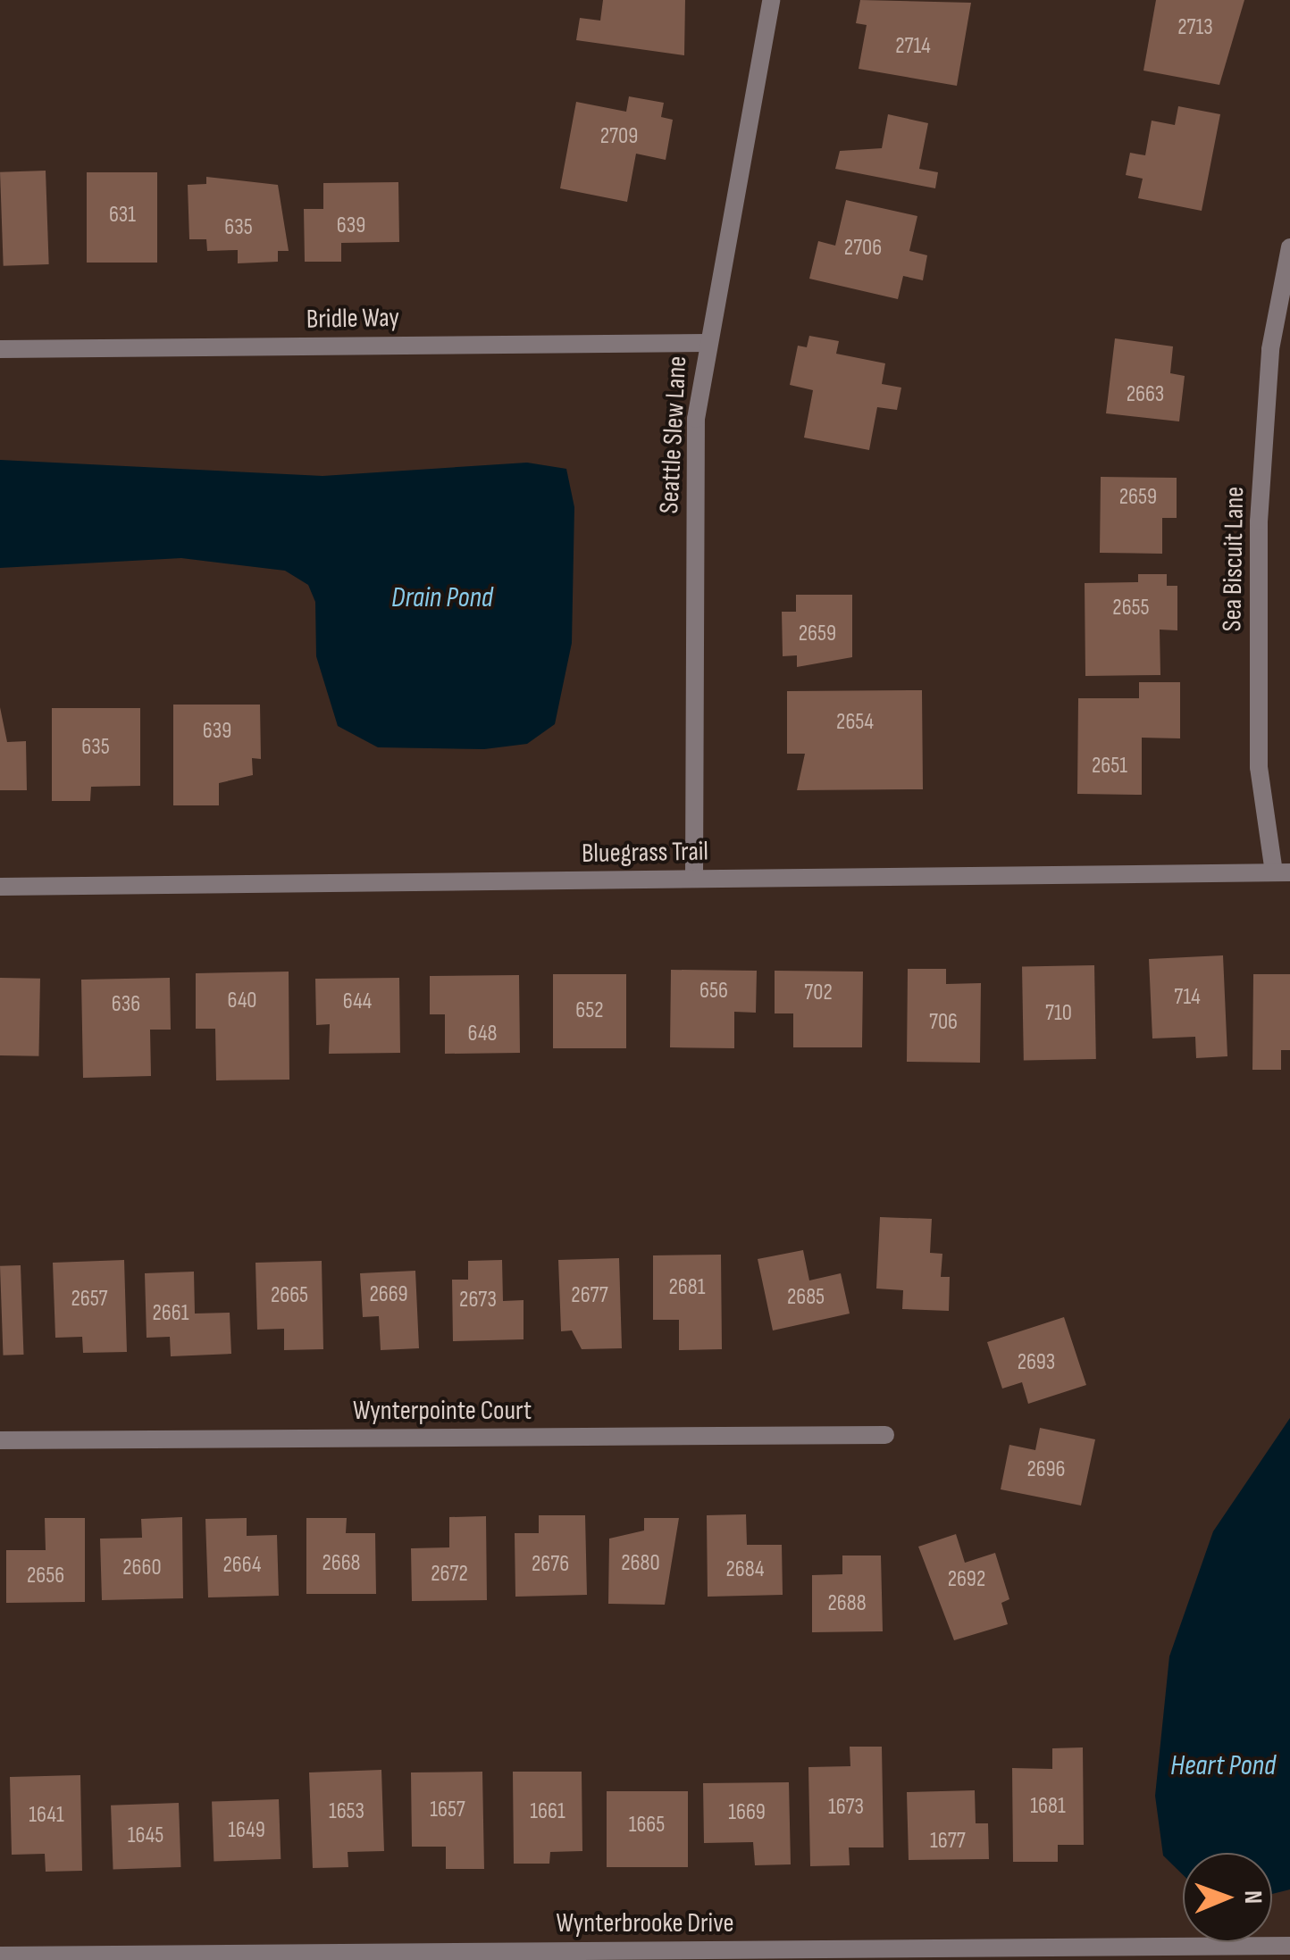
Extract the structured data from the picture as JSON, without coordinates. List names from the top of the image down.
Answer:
{
  "streets": {
    "street": [
      "Bridle Way",
      "Seattle Slew Lane",
      "Sea Biscuit Lane",
      "Bluegrass Trail",
      "Wynterpointe Court",
      "Wynterbrooke Drive"
    ]
  },
  "crossings": [
    ["Bridle Way", "Seattle Slew Lane"],
    ["Seattle Slew Lane", "Bluegrass Trail"],
    ["Sea Biscuit Lane", "Bluegrass Trail"]
  ],
  "water": ["Drain Pond", "Heart Pond"],
  "house_numbers": [
    "2713",
    "2714",
    "2709",
    "631",
    "639",
    "635",
    "2706",
    "2663",
    "2659",
    "2655",
    "2659",
    "2654",
    "639",
    "635",
    "2651",
    "656",
    "702",
    "714",
    "640",
    "644",
    "636",
    "652",
    "710",
    "706",
    "648",
    "2681",
    "2669",
    "2665",
    "2677",
    "2685",
    "2657",
    "2673",
    "2661",
    "2693",
    "2696",
    "2668",
    "2680",
    "2676",
    "2664",
    "2660",
    "2684",
    "2672",
    "2656",
    "2692",
    "2688",
    "1681",
    "1673",
    "1657",
    "1653",
    "1661",
    "1669",
    "1641",
    "1665",
    "1649",
    "1645",
    "1677"
  ],
  "north": "right"
}
